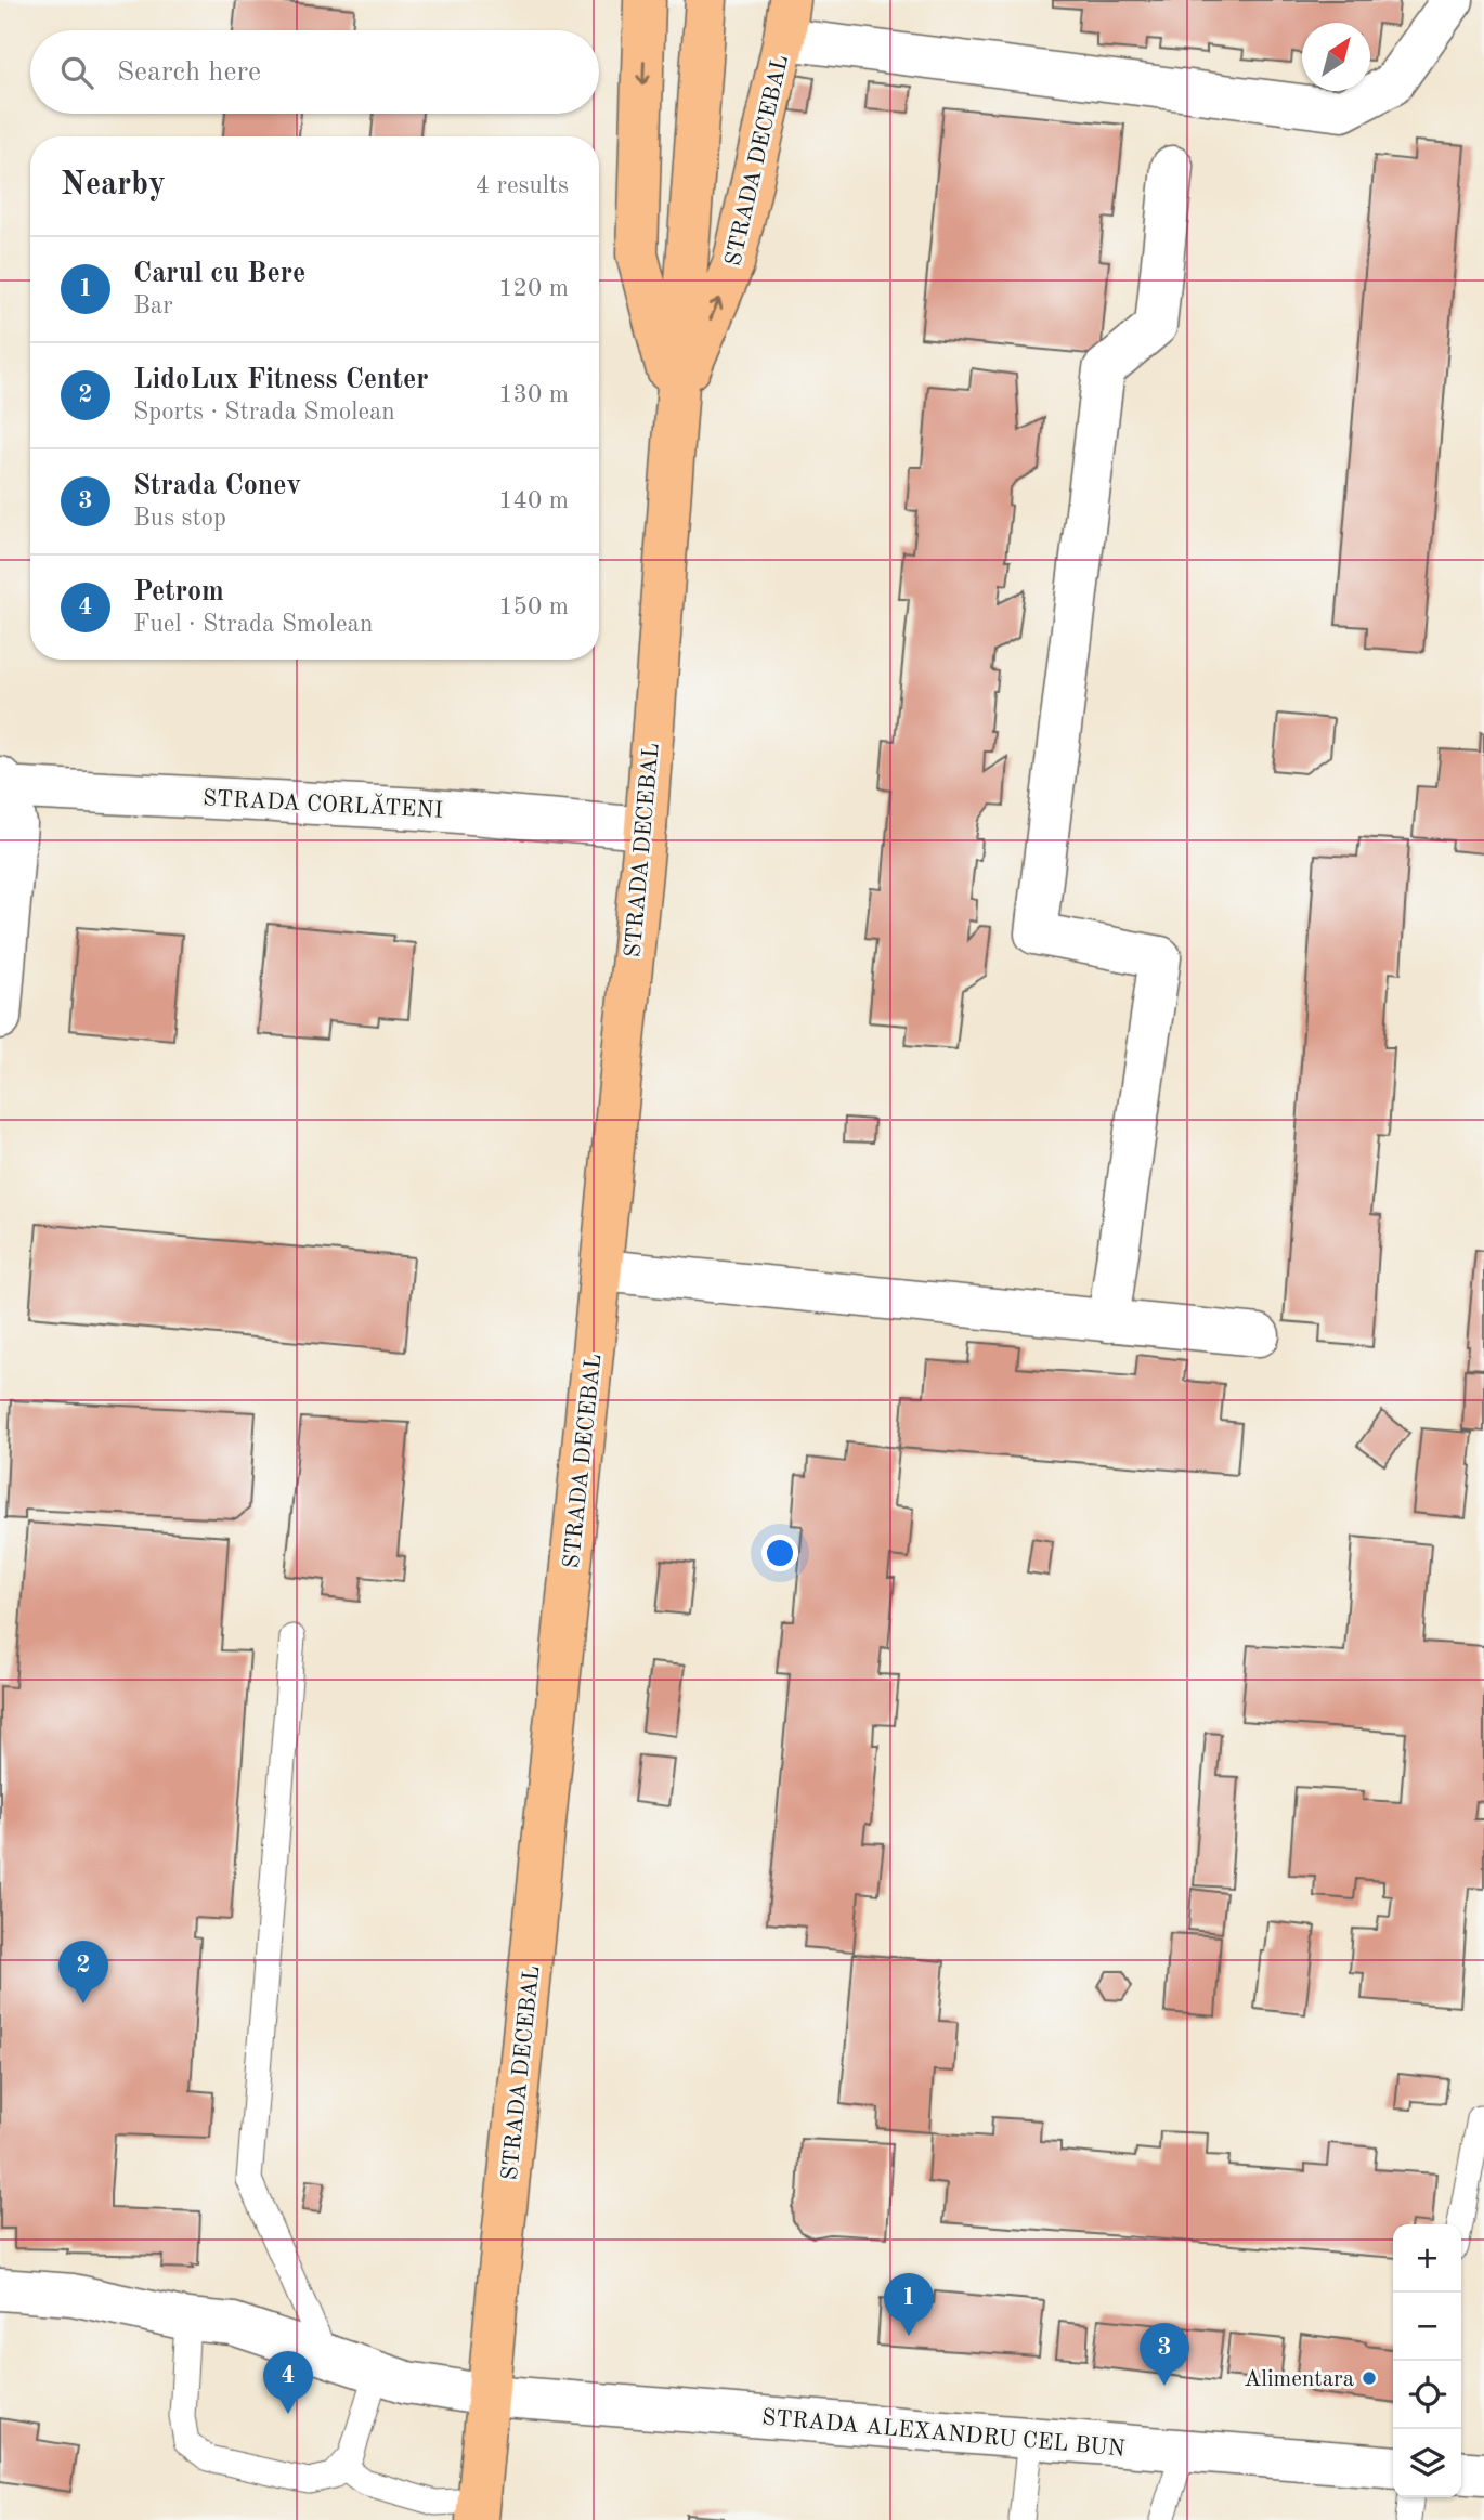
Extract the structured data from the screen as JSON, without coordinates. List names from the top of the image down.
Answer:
{
  "streets": {
    "main road": ["STRADA DECEBAL"],
    "street": ["STRADA CORLĂTENI", "STRADA ALEXANDRU CEL BUN"]
  },
  "crossings": [
    ["STRADA DECEBAL", "STRADA CORLĂTENI"],
    ["STRADA DECEBAL", "STRADA ALEXANDRU CEL BUN"]
  ],
  "places": ["Alimentara"],
  "north": "top right",
  "page": {
    "search": "Search here",
    "heading": ["Nearby", "4 results"],
    "list": [
      {
        "mark": "1",
        "name": "Carul cu Bere",
        "note": "Bar",
        "value": "120 m"
      },
      {
        "mark": "2",
        "name": "LidoLux Fitness Center",
        "note": "Sports · Strada Smolean",
        "value": "130 m"
      },
      {
        "mark": "3",
        "name": "Strada Conev",
        "note": "Bus stop",
        "value": "140 m"
      },
      {
        "mark": "4",
        "name": "Petrom",
        "note": "Fuel · Strada Smolean",
        "value": "150 m"
      }
    ],
    "pins": [
      "2",
      "1",
      "3",
      "4"
    ],
    "map_buttons": ["+", "−"]
  }
}
